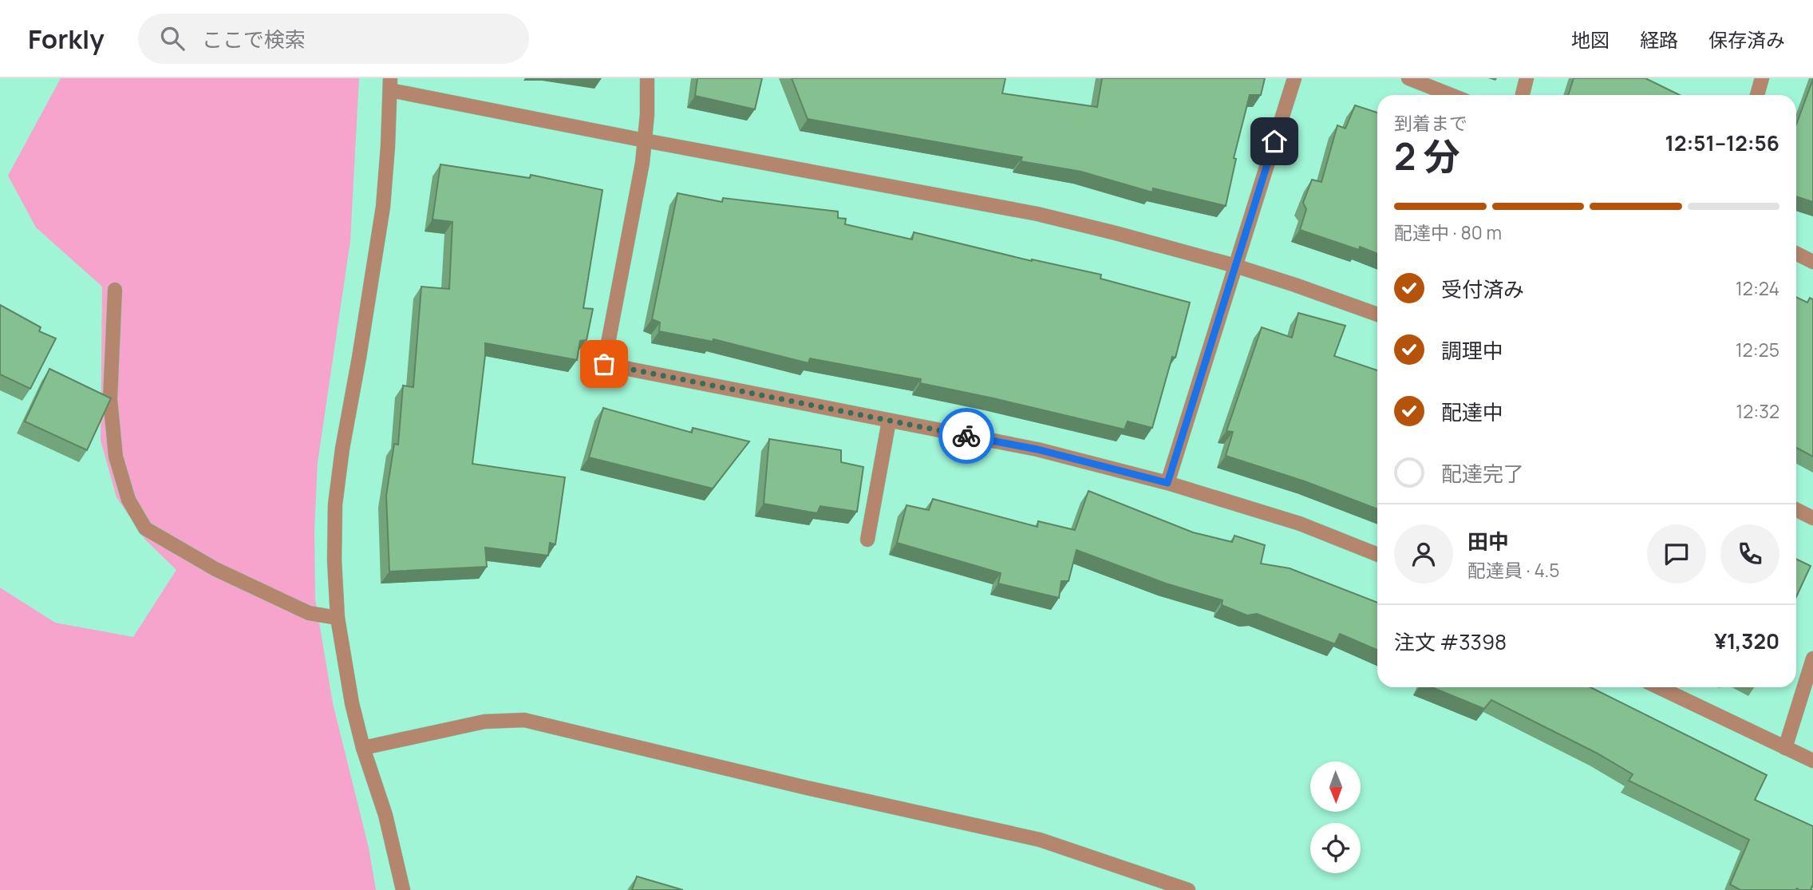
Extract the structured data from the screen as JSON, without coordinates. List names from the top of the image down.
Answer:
{
  "north": "bottom",
  "page": {
    "header": "Forkly",
    "search": "ここで検索",
    "nav": ["地図", "経路", "保存済み"],
    "heading": ["2 分", "到着まで", "12:51–12:56"],
    "panel": [
      "田中",
      "配達員 · 4.5",
      "注文 #3398",
      "¥1,320"
    ],
    "bar": "配達中 · 80 m",
    "list": [
      ["受付済み", "12:24"],
      ["調理中", "12:25"],
      ["配達中", "12:32"],
      "配達完了"
    ]
  }
}
